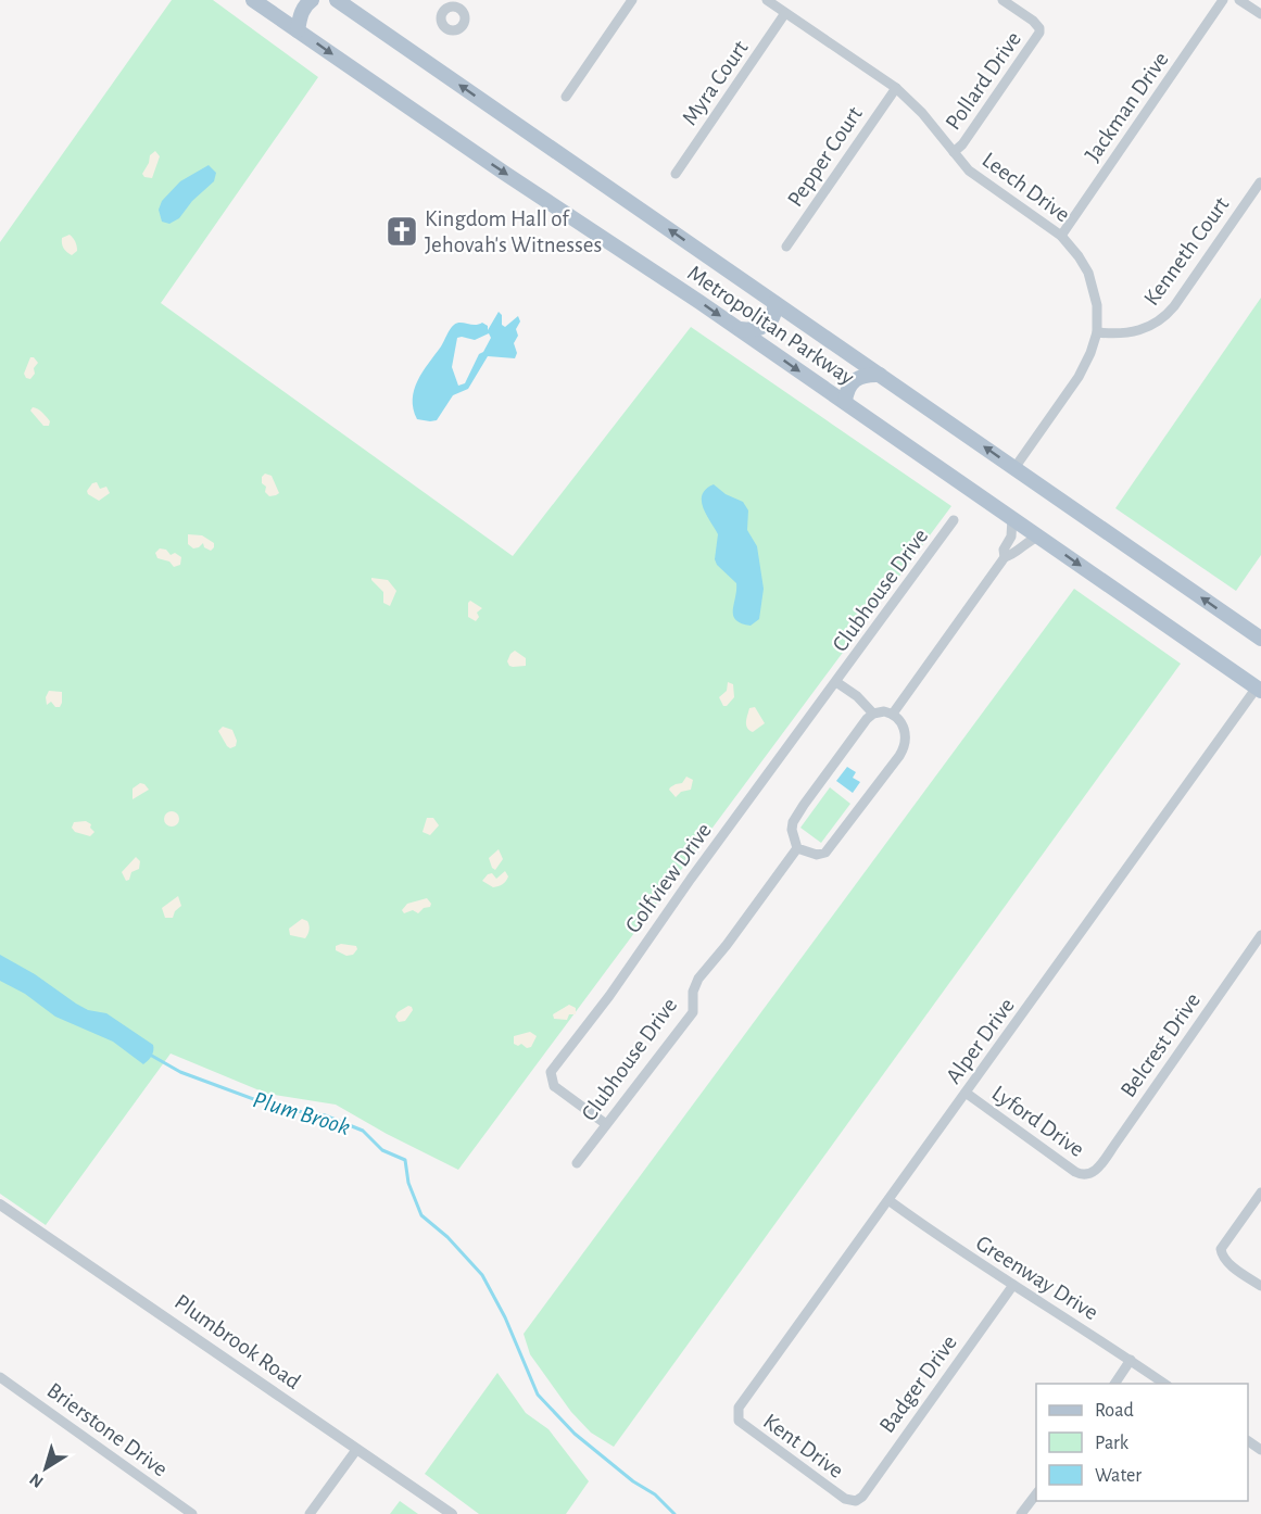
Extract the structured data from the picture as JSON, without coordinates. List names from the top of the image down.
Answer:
{
  "streets": {
    "main road": ["Metropolitan Parkway"],
    "street": [
      "Pollard Drive",
      "Myra Court",
      "Jackman Drive",
      "Pepper Court",
      "Leech Drive",
      "Kenneth Court",
      "Clubhouse Drive",
      "Golfview Drive",
      "Alper Drive",
      "Belcrest Drive",
      "Lyford Drive",
      "Greenway Drive",
      "Plumbrook Road",
      "Badger Drive",
      "Brierstone Drive",
      "Kent Drive"
    ]
  },
  "crossings": [
    ["Pollard Drive", "Leech Drive"],
    ["Myra Court", "Leech Drive"],
    ["Jackman Drive", "Leech Drive"],
    ["Pepper Court", "Leech Drive"],
    ["Leech Drive", "Kenneth Court"],
    ["Leech Drive", "Metropolitan Parkway"],
    ["Metropolitan Parkway", "Alper Drive"],
    ["Clubhouse Drive", "Golfview Drive"],
    ["Alper Drive", "Lyford Drive"],
    ["Alper Drive", "Greenway Drive"],
    ["Alper Drive", "Kent Drive"],
    ["Belcrest Drive", "Lyford Drive"],
    ["Greenway Drive", "Badger Drive"],
    ["Badger Drive", "Kent Drive"]
  ],
  "water": ["Plum Brook"],
  "places": {
    "church": ["Kingdom Hall of Jehovah's Witnesses"]
  },
  "legend": ["Road", "Park", "Water"],
  "north": "bottom left"
}
